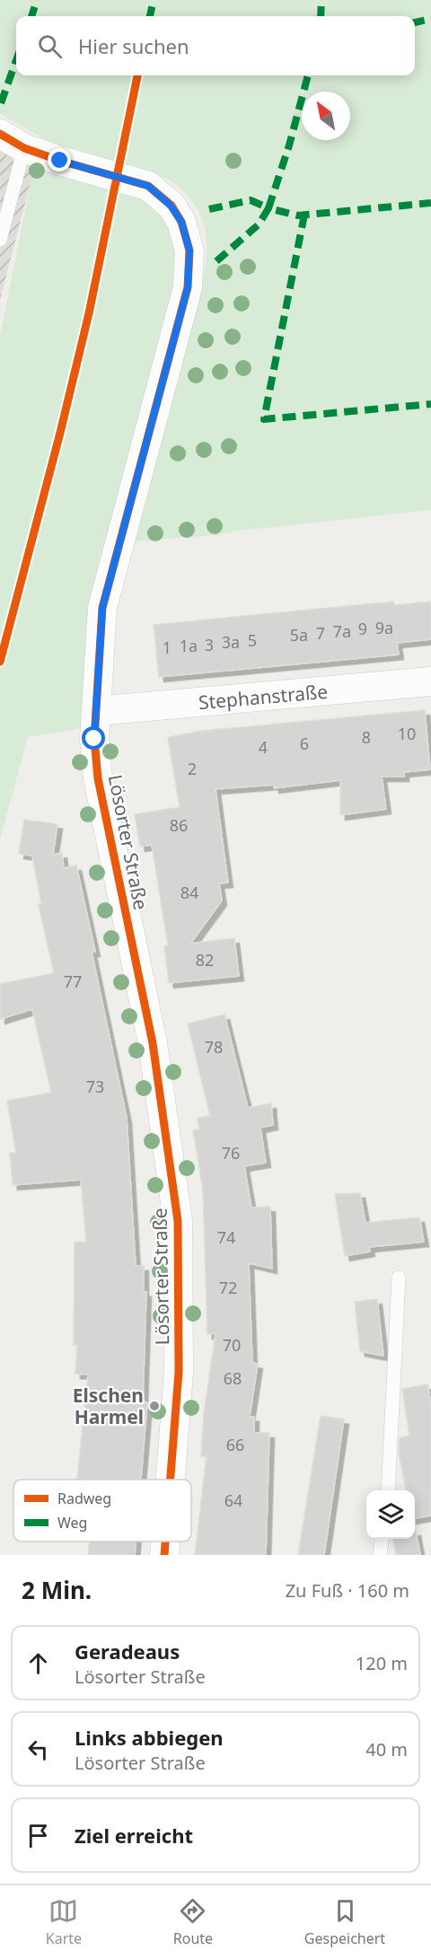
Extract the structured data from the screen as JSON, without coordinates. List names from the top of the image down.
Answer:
{
  "streets": {
    "street": ["Stephanstraße", "Lösorter Straße"]
  },
  "crossings": [
    ["Stephanstraße", "Lösorter Straße"]
  ],
  "places": ["Elschen Harmel"],
  "house_numbers": [
    "9a",
    "9",
    "7a",
    "7",
    "5a",
    "5",
    "3a",
    "3",
    "1a",
    "1",
    "10",
    "8",
    "6",
    "4",
    "2",
    "86",
    "84",
    "82",
    "77",
    "78",
    "73",
    "76",
    "74",
    "72",
    "70",
    "68",
    "66",
    "64"
  ],
  "legend": ["Radweg", "Weg"],
  "north": "top left",
  "page": {
    "search": "Hier suchen",
    "heading": ["2 Min.", "Zu Fuß · 160 m"],
    "list": [
      ["Geradeaus", "Lösorter Straße", "120 m"],
      ["Links abbiegen", "Lösorter Straße", "40 m"],
      "Ziel erreicht"
    ],
    "nav": ["Karte", "Route", "Gespeichert"]
  }
}
